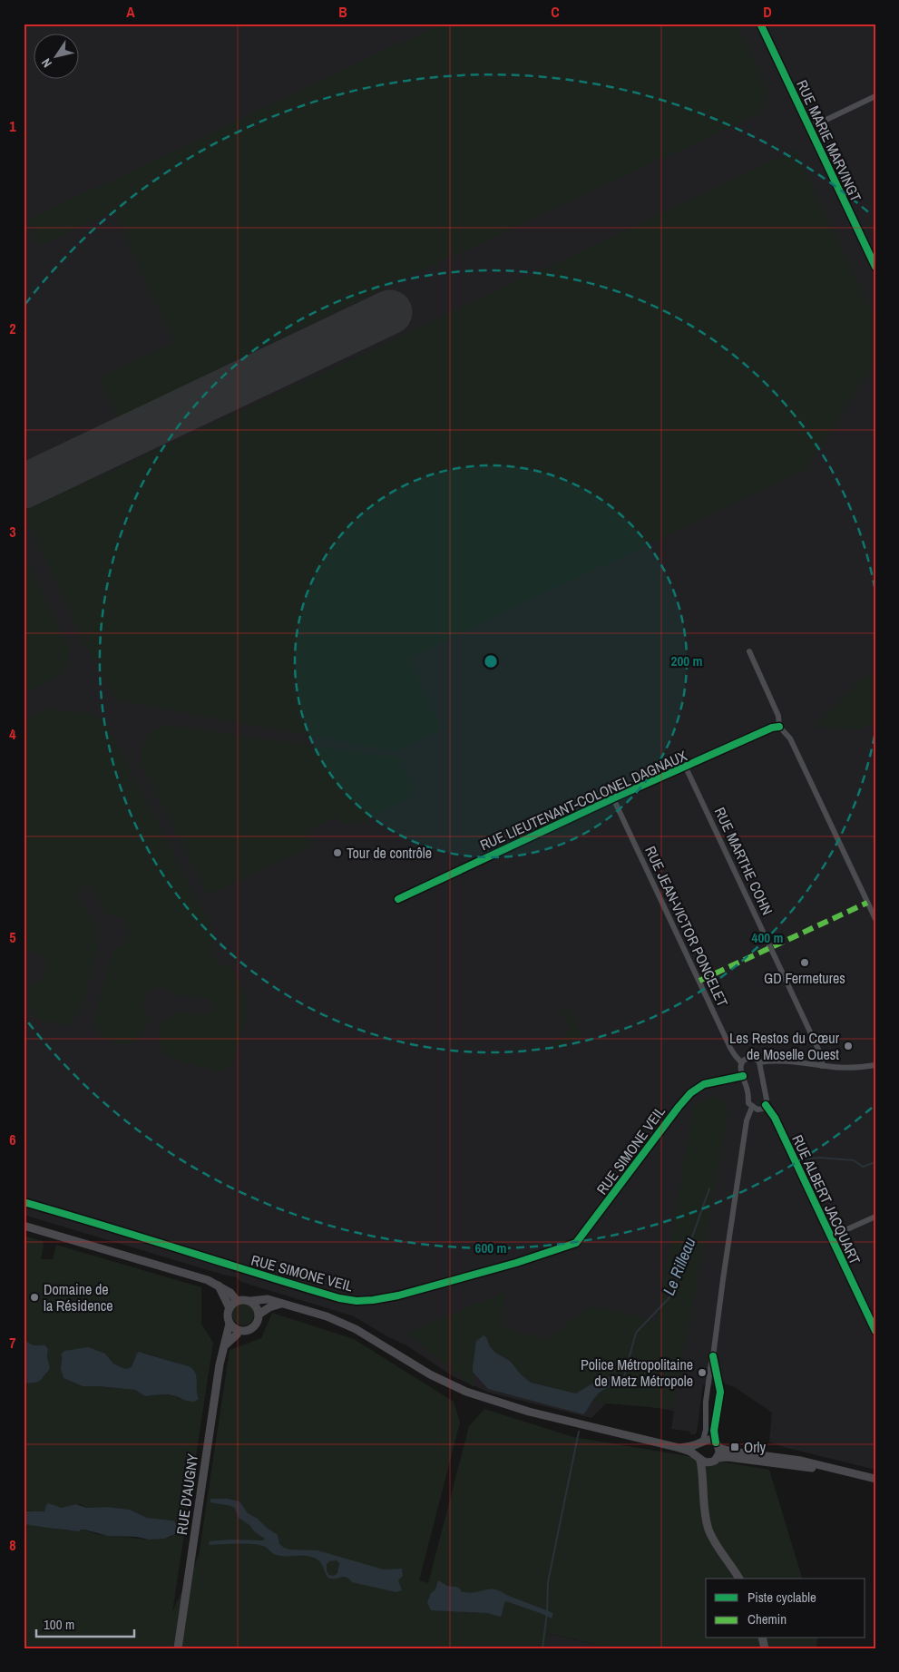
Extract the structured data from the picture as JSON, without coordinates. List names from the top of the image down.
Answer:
{
  "streets": {
    "main road": ["RUE D'AUGNY"],
    "street": [
      "RUE MARIE MARVINGT",
      "RUE LIEUTENANT-COLONEL DAGNAUX",
      "RUE MARTHE COHN",
      "RUE JEAN-VICTOR PONCELET",
      "RUE SIMONE VEIL",
      "RUE ALBERT JACQUART"
    ]
  },
  "crossings": [
    ["RUE LIEUTENANT-COLONEL DAGNAUX", "RUE MARTHE COHN"],
    ["RUE LIEUTENANT-COLONEL DAGNAUX", "RUE JEAN-VICTOR PONCELET"]
  ],
  "water": ["Le Rilleau"],
  "places": {
    "other": [
      "Tour de contrôle",
      "GD Fermetures",
      "Les Restos du Cœur de Moselle Ouest",
      "Domaine de la Résidence",
      "Police Métropolitaine de Metz Métropole"
    ],
    "transit": ["Orly"]
  },
  "legend": ["Piste cyclable", "Chemin"],
  "scale_bar": "100 m",
  "north": "bottom left",
  "grid": {
    "columns": [
      "A",
      "B",
      "C",
      "D"
    ],
    "rows": [
      "1",
      "2",
      "3",
      "4",
      "5",
      "6",
      "7",
      "8"
    ]
  },
  "rings": ["200 m", "400 m", "600 m"]
}
